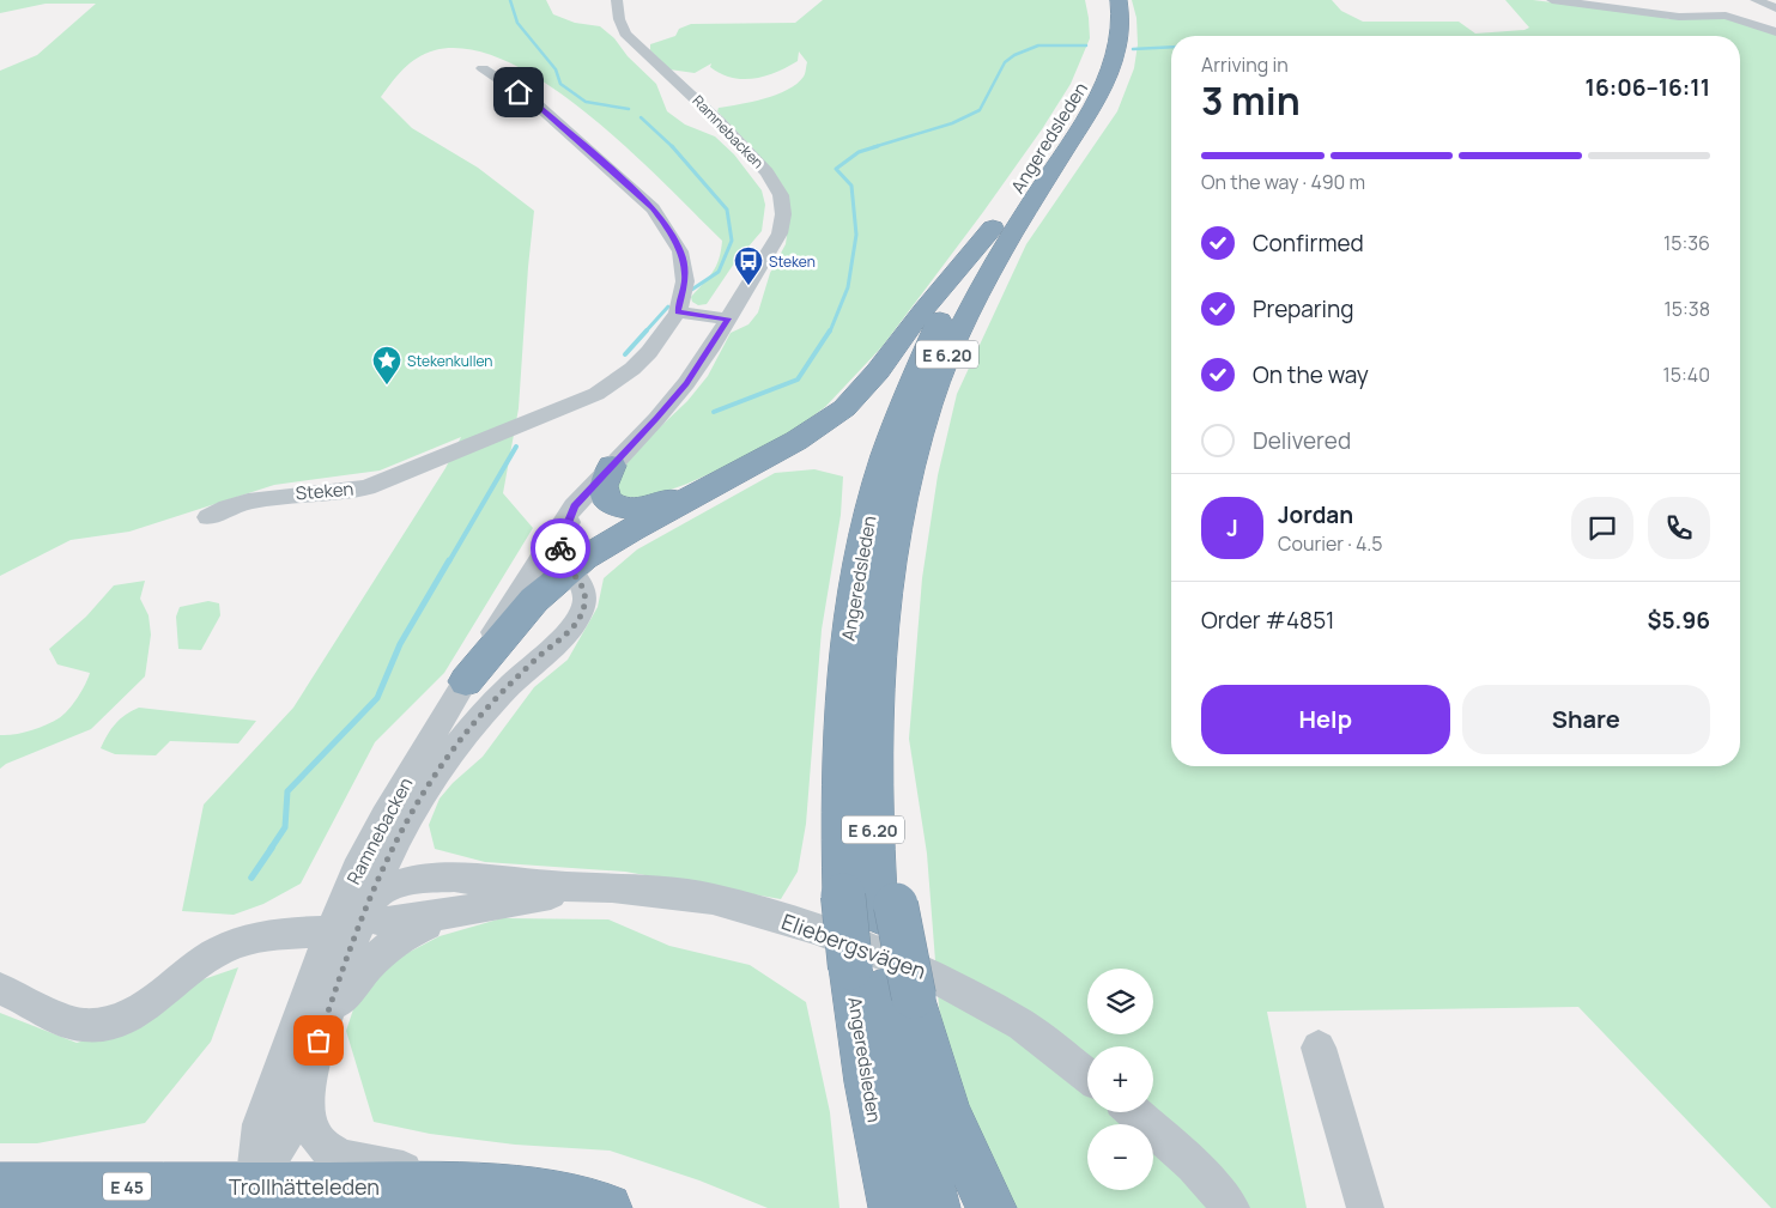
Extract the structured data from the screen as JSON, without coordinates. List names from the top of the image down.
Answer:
{
  "streets": {
    "highway": [
      "Angeredsleden",
      "E 6.20",
      "E 45",
      "Trollhätteleden"
    ],
    "street": ["Ramnebacken", "Steken", "Eliebergsvägen"]
  },
  "crossings": [
    ["Ramnebacken", "Eliebergsvägen"],
    ["Ramnebacken", "Trollhätteleden"]
  ],
  "places": {
    "bus stop": ["Steken"],
    "place": ["Stekenkullen"]
  },
  "page": {
    "heading": ["3 min", "Arriving in", "16:06–16:11"],
    "panel": [
      "Jordan",
      "Courier · 4.5",
      "Order #4851",
      "$5.96"
    ],
    "bar": "On the way · 490 m",
    "list": [
      ["Confirmed", "15:36"],
      ["Preparing", "15:38"],
      ["On the way", "15:40"],
      "Delivered"
    ],
    "round": "J",
    "buttons": ["Help", "Share"],
    "map_buttons": ["+", "−"]
  }
}
